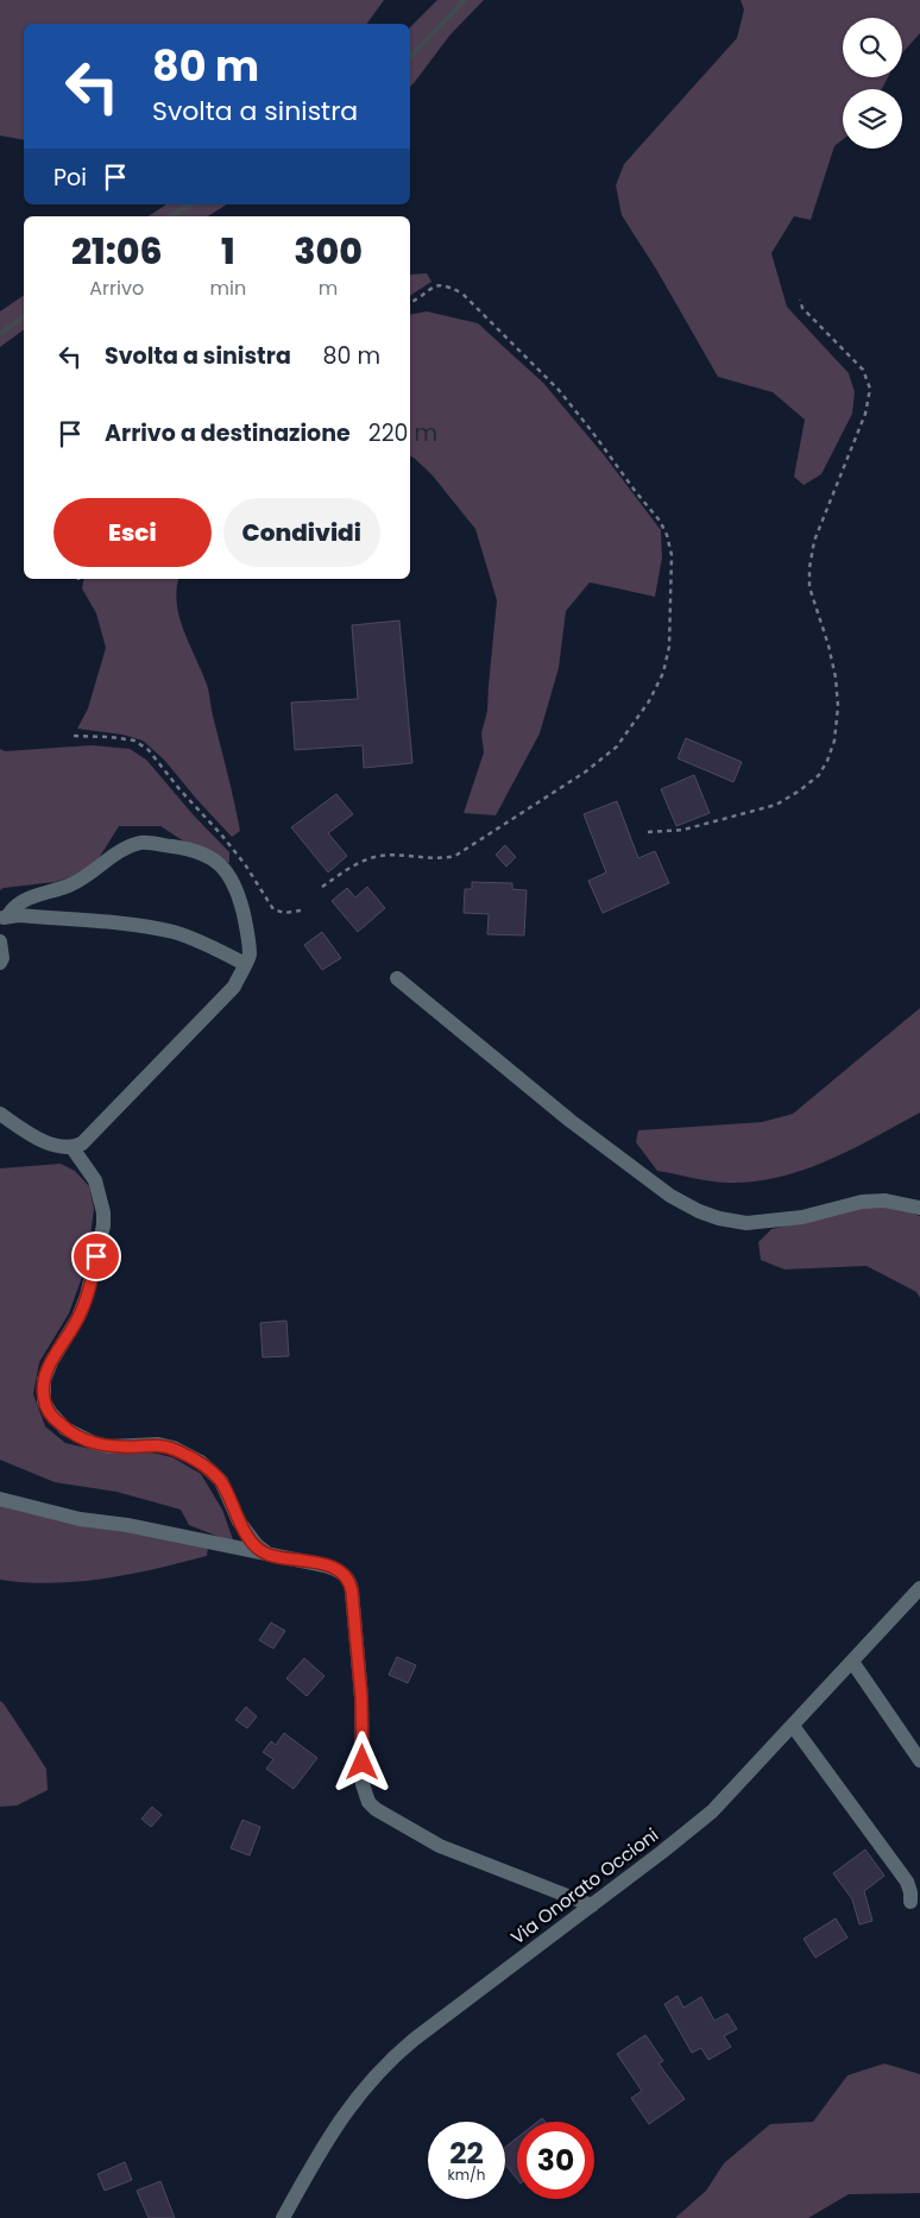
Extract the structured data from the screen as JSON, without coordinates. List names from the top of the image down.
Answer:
{
  "streets": {
    "street": ["Via Onorato Occioni"]
  },
  "page": {
    "turn": ["80 m", "Svolta a sinistra"],
    "then": "Poi",
    "eta": [
      "21:06",
      "Arrivo",
      "1",
      "min",
      "300",
      "m"
    ],
    "list": [
      {
        "name": "Svolta a sinistra",
        "value": "80 m"
      },
      {
        "name": "Arrivo a destinazione",
        "value": "220 m"
      }
    ],
    "buttons": ["Esci", "Condividi"],
    "speed": "22 km/h",
    "limit": "30"
  }
}
